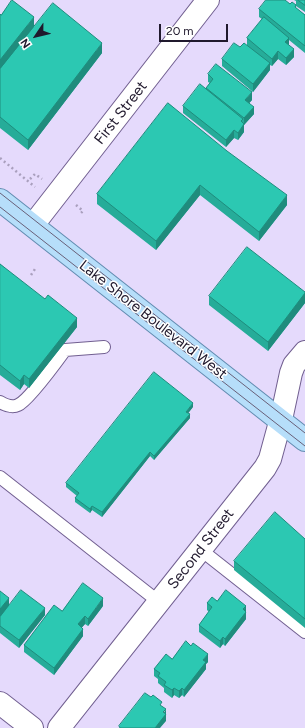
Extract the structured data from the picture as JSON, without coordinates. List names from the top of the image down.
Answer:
{
  "streets": {
    "main road": ["Lake Shore Boulevard West"],
    "street": ["First Street", "Second Street"]
  },
  "crossings": [
    ["First Street", "Lake Shore Boulevard West"],
    ["Lake Shore Boulevard West", "Second Street"]
  ],
  "scale_bar": "20 m",
  "north": "bottom left"
}
